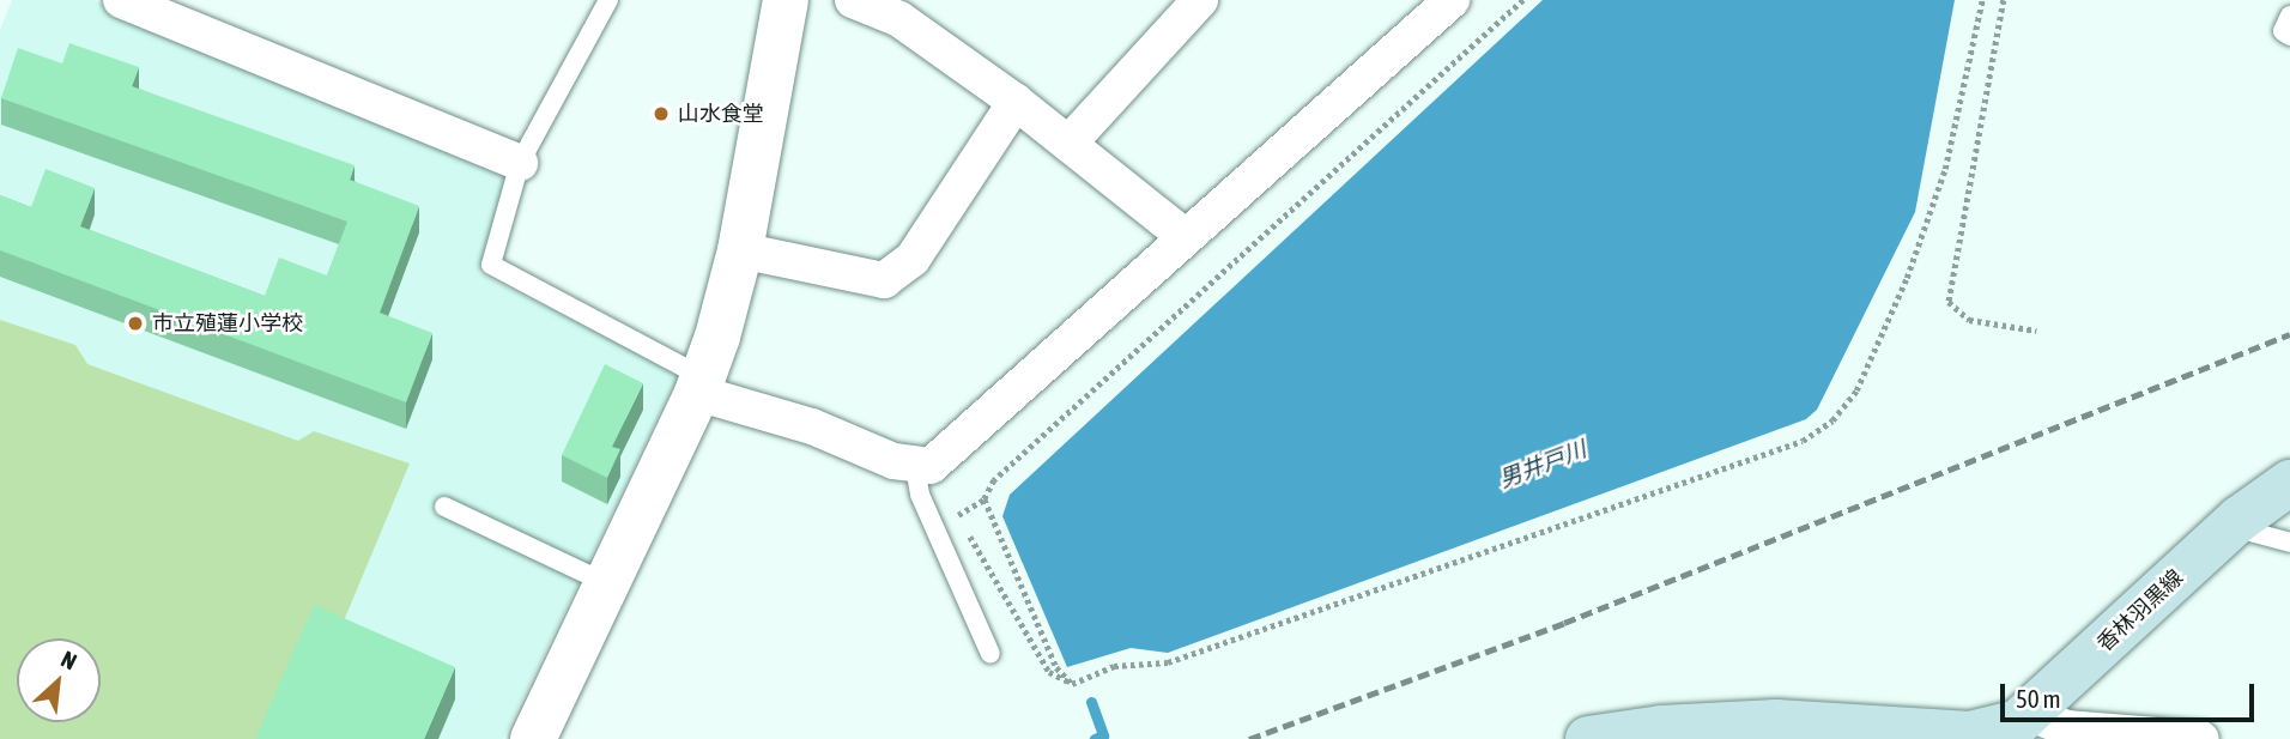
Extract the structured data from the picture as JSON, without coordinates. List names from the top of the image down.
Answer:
{
  "streets": {
    "main road": ["香林羽黒線"]
  },
  "water": ["男井戸川"],
  "places": ["山水食堂", "市立殖蓮小学校"],
  "scale_bar": "50 m",
  "north": "top right"
}
